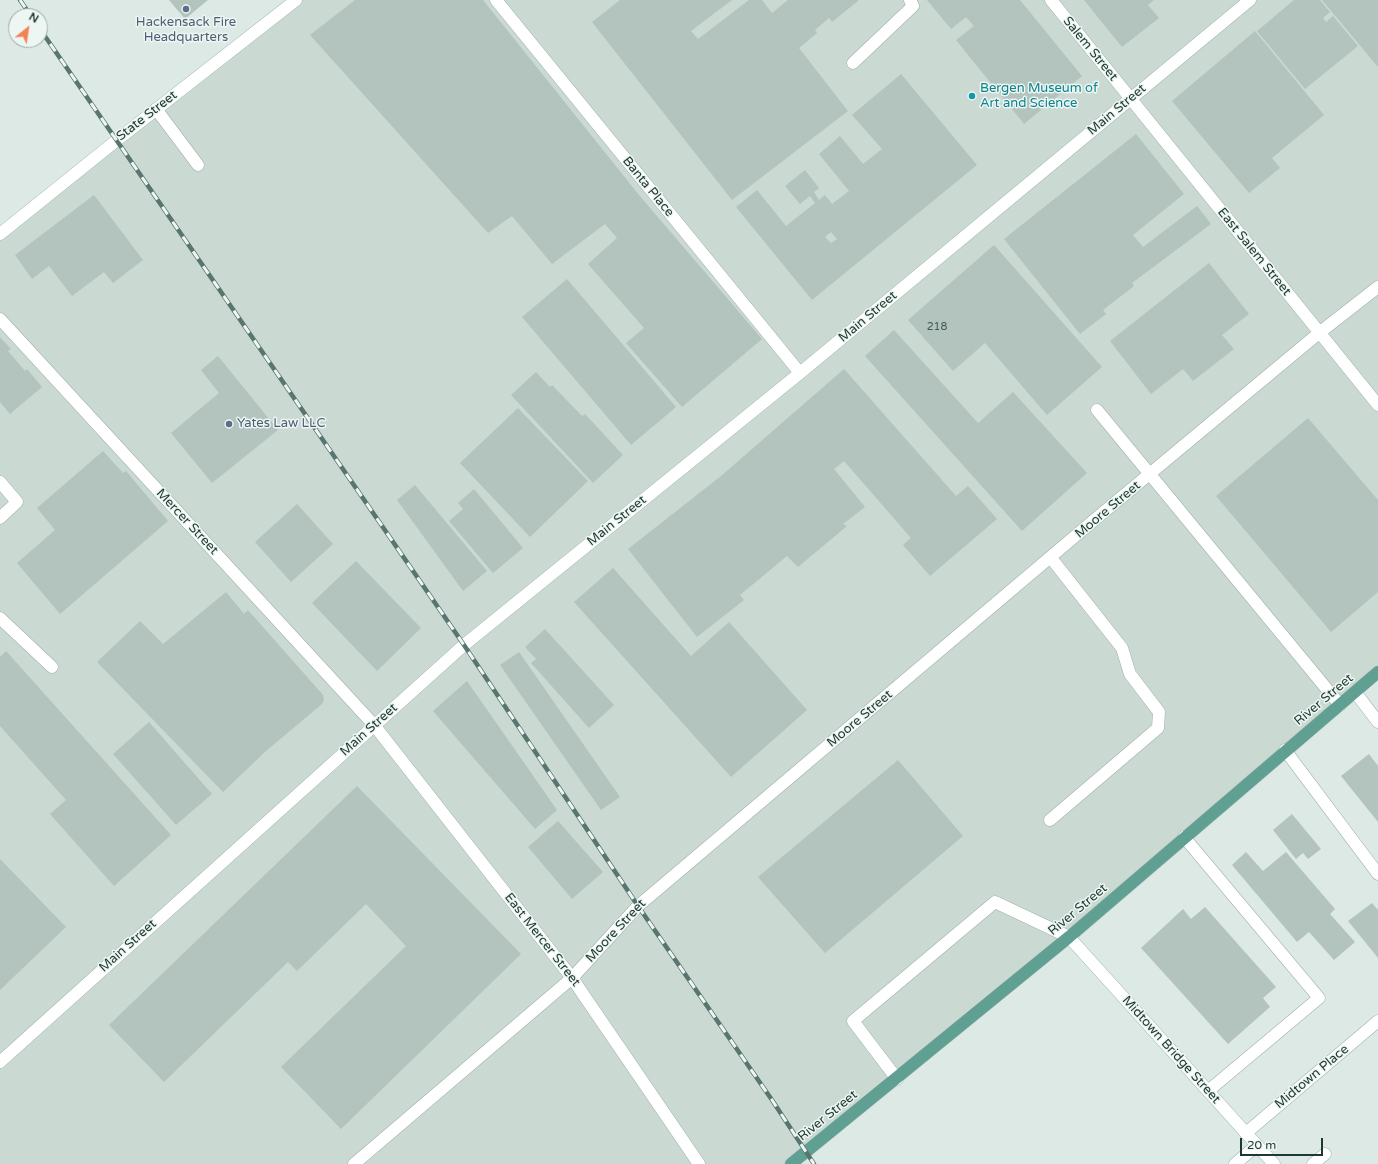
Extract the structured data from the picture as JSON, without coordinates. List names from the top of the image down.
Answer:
{
  "streets": {
    "main road": ["River Street"],
    "street": [
      "Salem Street",
      "Main Street",
      "State Street",
      "Banta Place",
      "East Salem Street",
      "Moore Street",
      "Mercer Street",
      "East Mercer Street",
      "Midtown Bridge Street",
      "Midtown Place"
    ]
  },
  "crossings": [
    ["Salem Street", "Main Street"],
    ["Salem Street", "East Salem Street"],
    ["Main Street", "Banta Place"],
    ["Main Street", "East Salem Street"],
    ["Main Street", "Mercer Street"],
    ["Main Street", "East Mercer Street"],
    ["East Salem Street", "Moore Street"],
    ["Moore Street", "East Mercer Street"],
    ["Mercer Street", "East Mercer Street"],
    ["River Street", "Midtown Bridge Street"],
    ["Midtown Bridge Street", "Midtown Place"]
  ],
  "places": ["Hackensack Fire Headquarters", "Bergen Museum of Art and Science", "Yates Law LLC"],
  "house_numbers": ["218"],
  "scale_bar": "20 m",
  "north": "top right"
}
